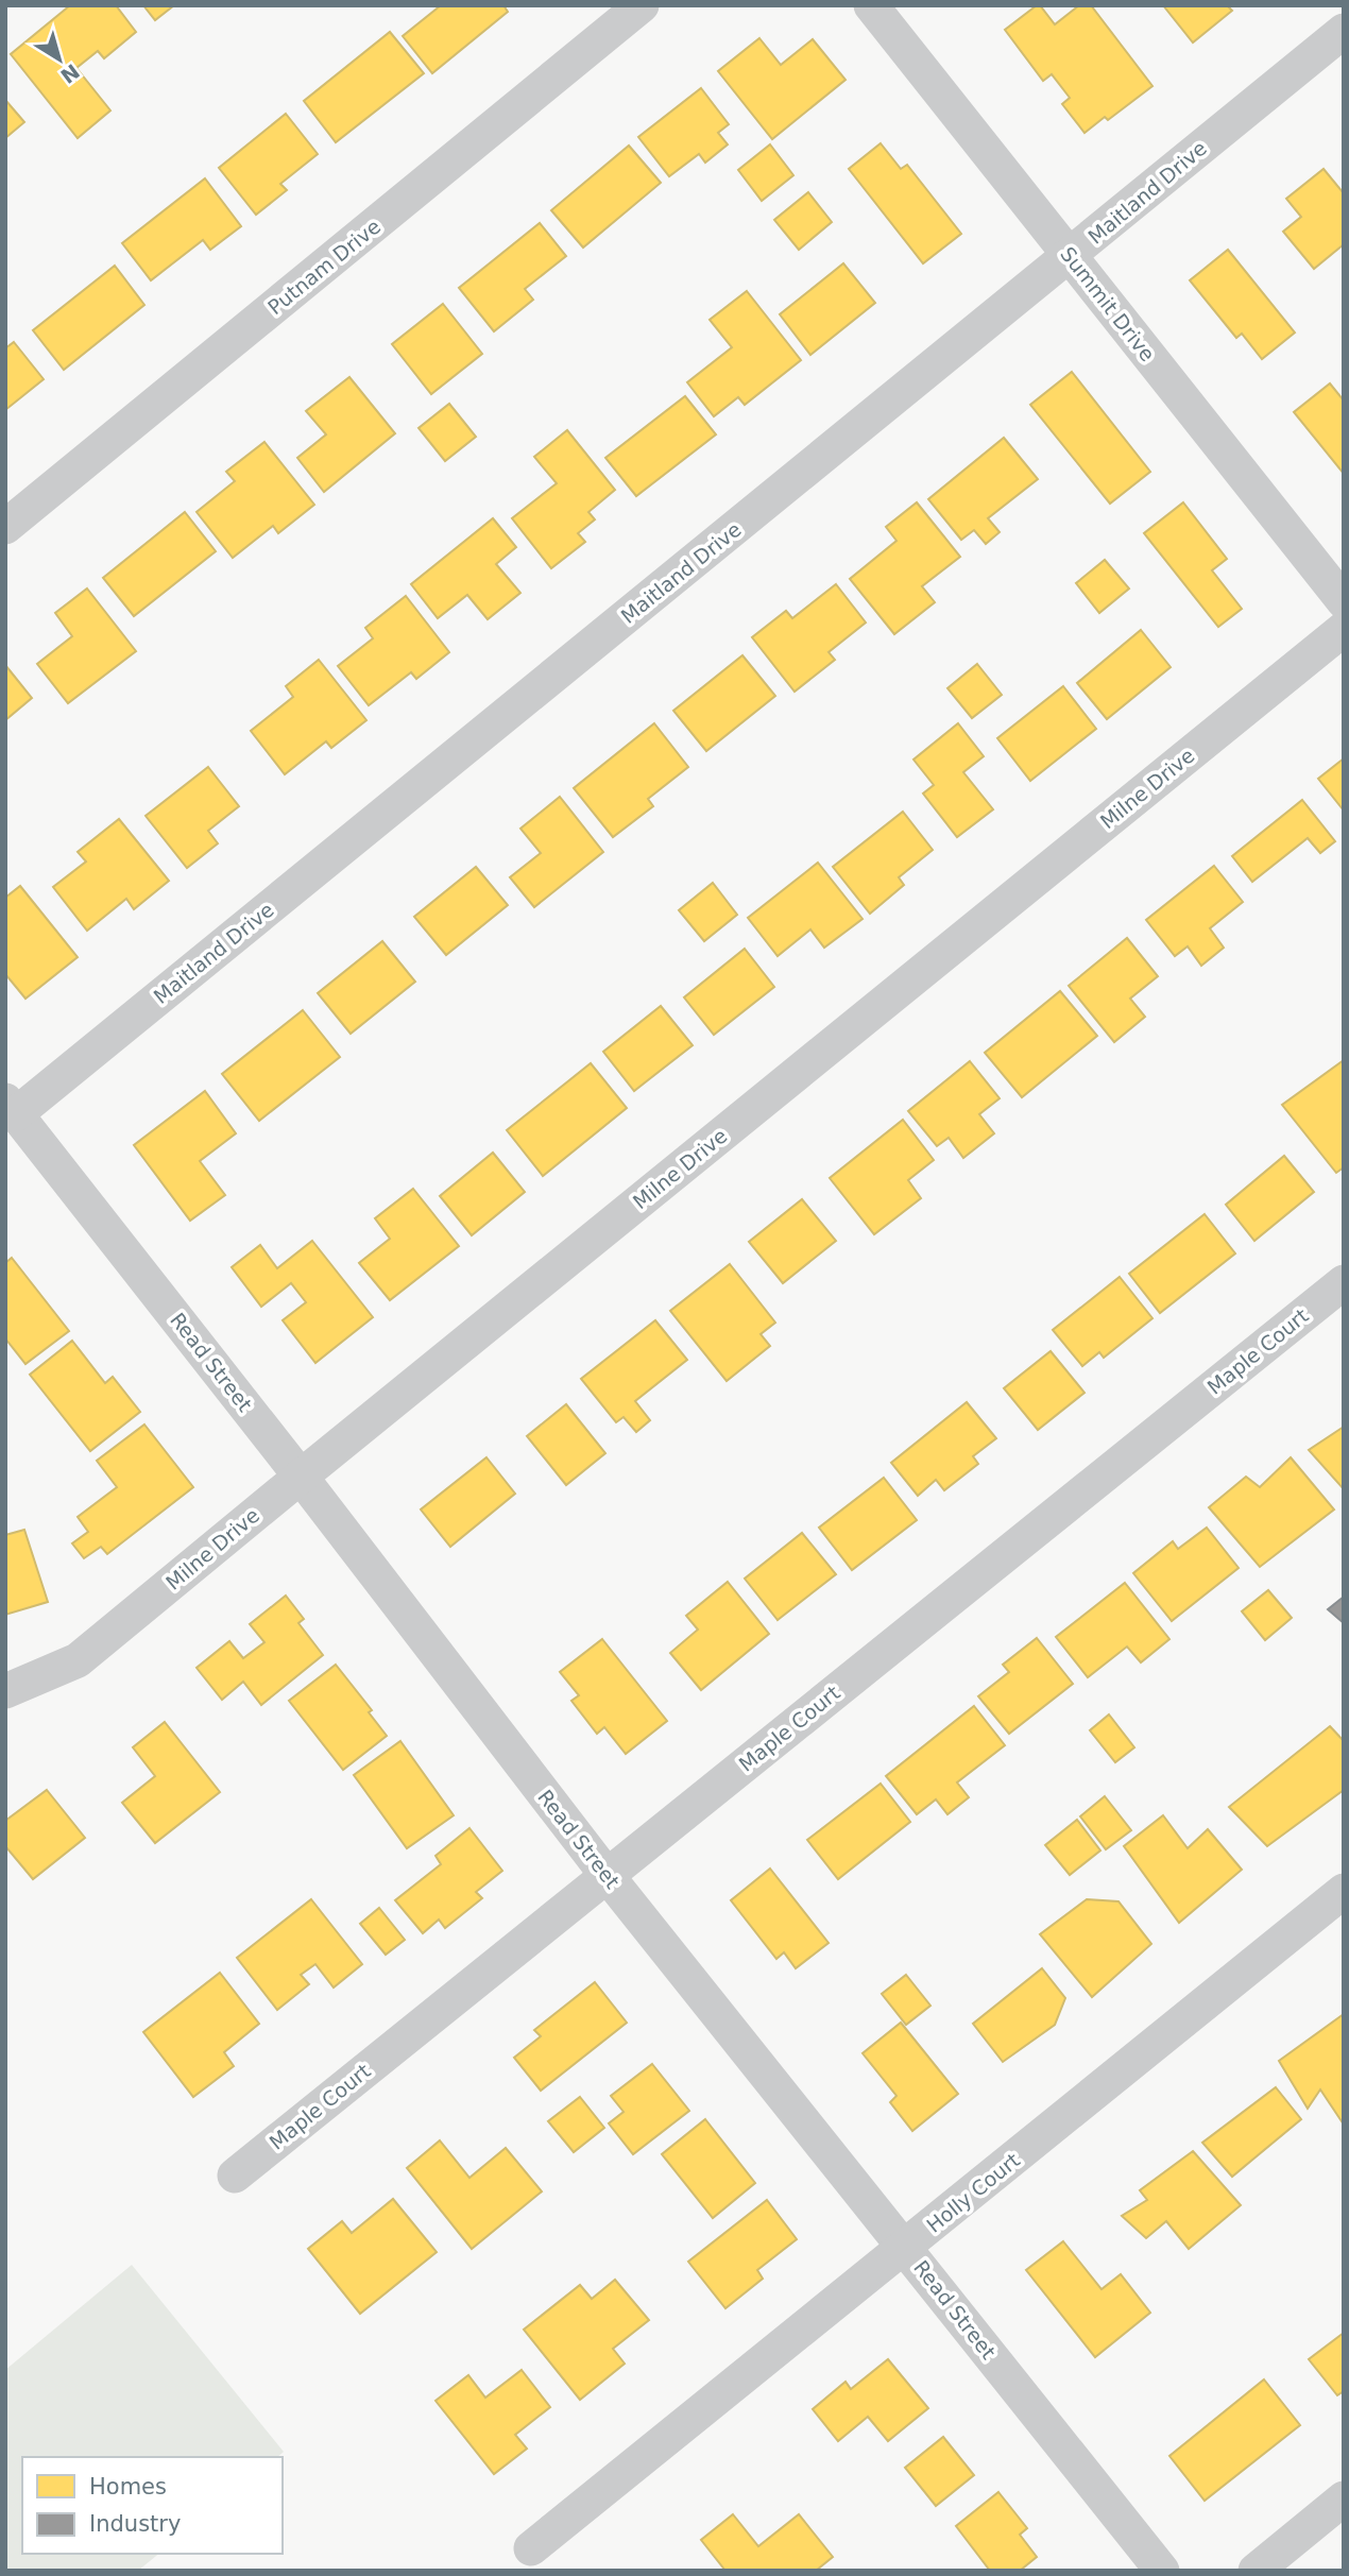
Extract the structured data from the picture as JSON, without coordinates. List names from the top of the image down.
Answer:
{
  "streets": {
    "street": [
      "Maitland Drive",
      "Putnam Drive",
      "Summit Drive",
      "Milne Drive",
      "Maple Court",
      "Read Street",
      "Holly Court"
    ]
  },
  "crossings": [
    ["Maitland Drive", "Summit Drive"],
    ["Maitland Drive", "Read Street"],
    ["Milne Drive", "Read Street"],
    ["Maple Court", "Read Street"],
    ["Read Street", "Holly Court"]
  ],
  "legend": ["Homes", "Industry"],
  "north": "bottom right"
}
